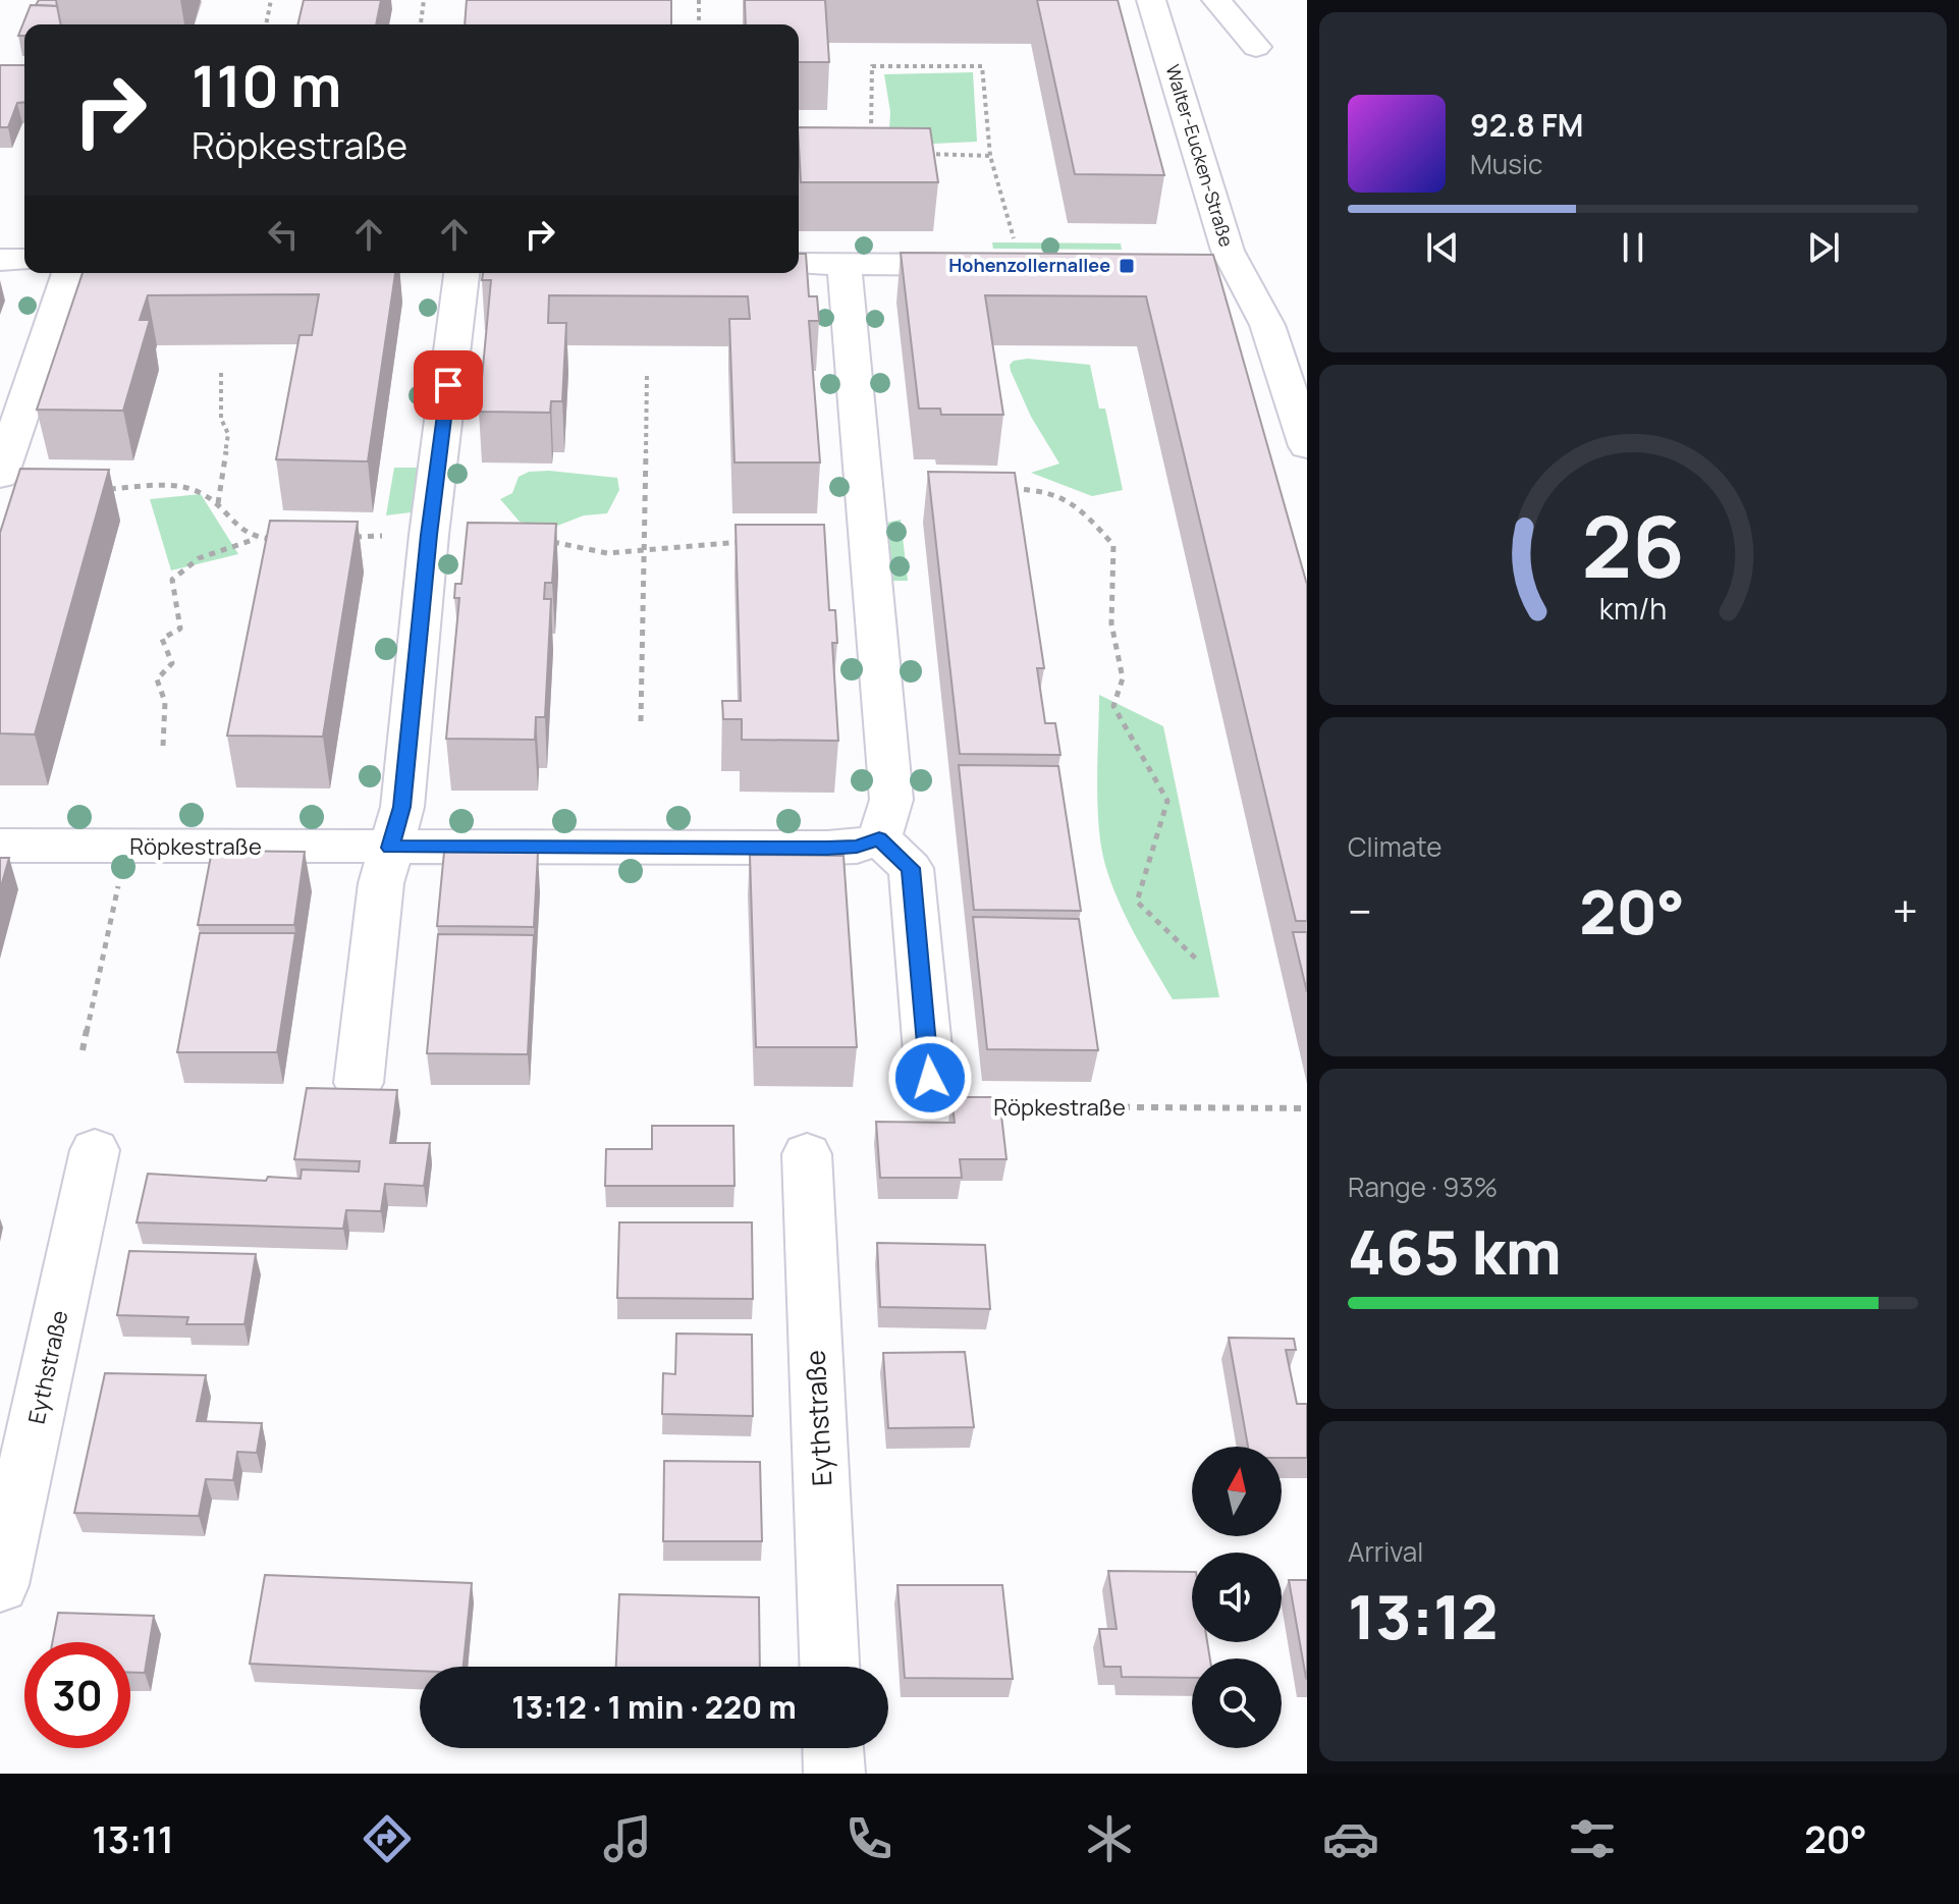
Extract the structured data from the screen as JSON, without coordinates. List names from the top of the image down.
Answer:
{
  "streets": {
    "street": ["Walter-Eucken-Straße", "Röpkestraße", "Eythstraße"]
  },
  "places": {
    "transit": ["Hohenzollernallee"]
  },
  "north": "top",
  "page": {
    "turn": ["110 m", "Röpkestraße"],
    "song": ["92.8 FM", "Music"],
    "tile": [
      "Climate",
      ["Range · 93%", "465 km"],
      ["Arrival", "13:12"]
    ],
    "heat": ["−", "20°", "+"],
    "limit": "30",
    "trip": "13:12 · 1 min · 220 m",
    "tabs": ["13:11", "20°"],
    "gauge": ["26", "km/h"]
  }
}
